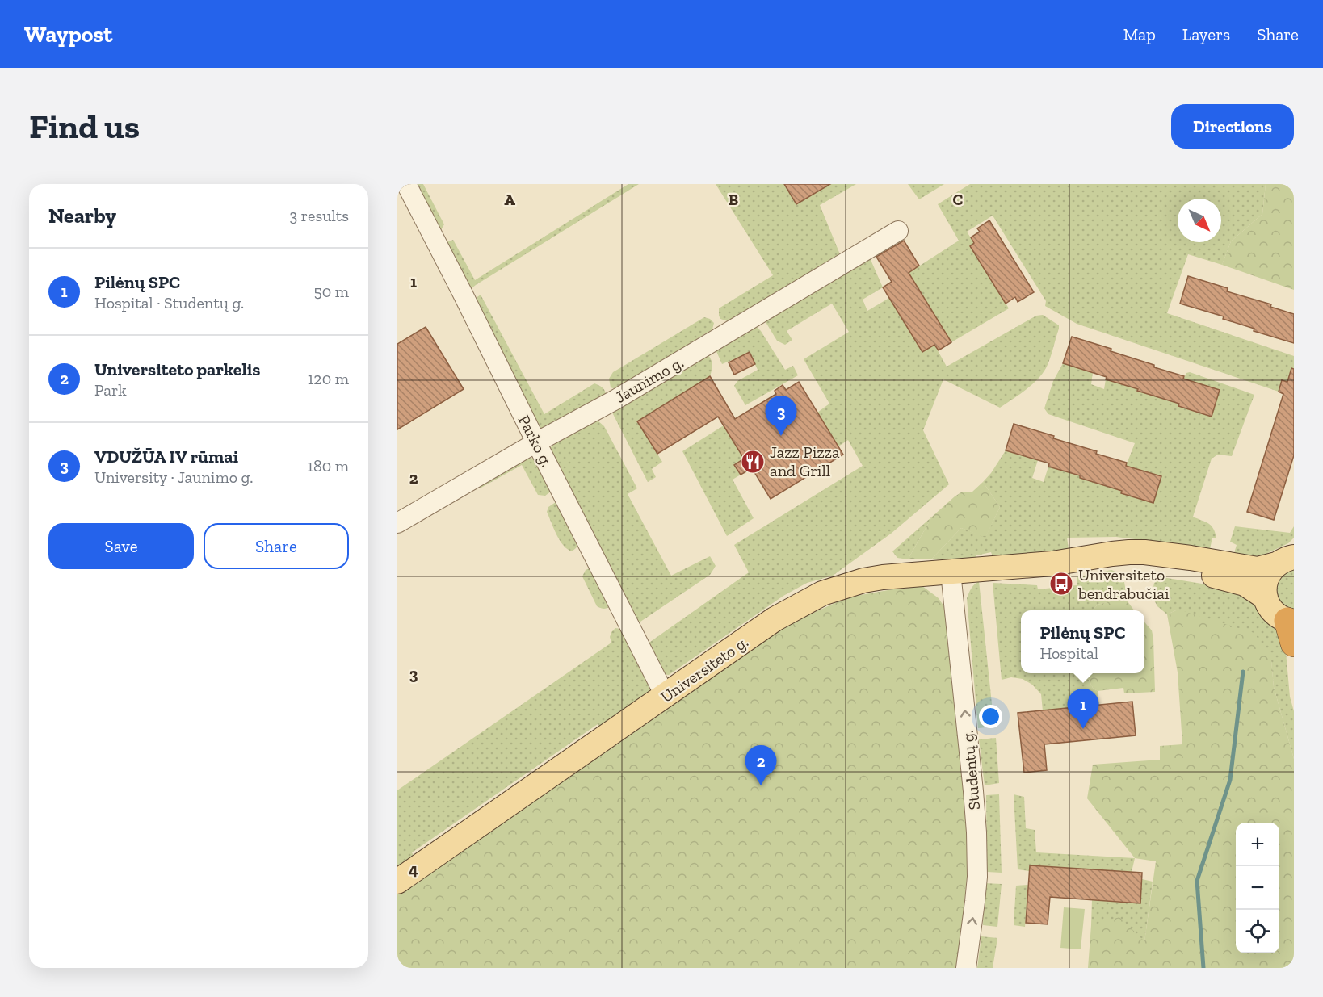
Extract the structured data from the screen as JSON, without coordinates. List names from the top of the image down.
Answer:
{
  "streets": {
    "main road": ["Universiteto g."],
    "street": ["Jaunimo g.", "Parko g.", "Studentų g."]
  },
  "crossings": [
    ["Jaunimo g.", "Parko g."],
    ["Parko g.", "Universiteto g."],
    ["Universiteto g.", "Studentų g."]
  ],
  "one_way": ["Studentų g."],
  "places": {
    "restaurant": ["Jazz Pizza and Grill"],
    "bus stop": ["Universiteto bendrabučiai"]
  },
  "north": "bottom right",
  "page": {
    "header": "Waypost",
    "nav": ["Map", "Layers", "Share"],
    "buttons": [
      "Directions",
      ["Save", "Share"]
    ],
    "title": "Find us",
    "heading": ["Nearby", "3 results"],
    "list": [
      {
        "mark": "1",
        "name": "Pilėnų SPC",
        "note": "Hospital · Studentų g.",
        "value": "50 m"
      },
      {
        "mark": "2",
        "name": "Universiteto parkelis",
        "note": "Park",
        "value": "120 m"
      },
      {
        "mark": "3",
        "name": "VDUŽŪA IV rūmai",
        "note": "University · Jaunimo g.",
        "value": "180 m"
      }
    ],
    "pins": ["3", "1", "2"],
    "popup": ["Pilėnų SPC", "Hospital"],
    "map_buttons": ["+", "−"]
  },
  "grid": {
    "columns": ["A", "B", "C"],
    "rows": [
      "1",
      "2",
      "3",
      "4"
    ]
  }
}
